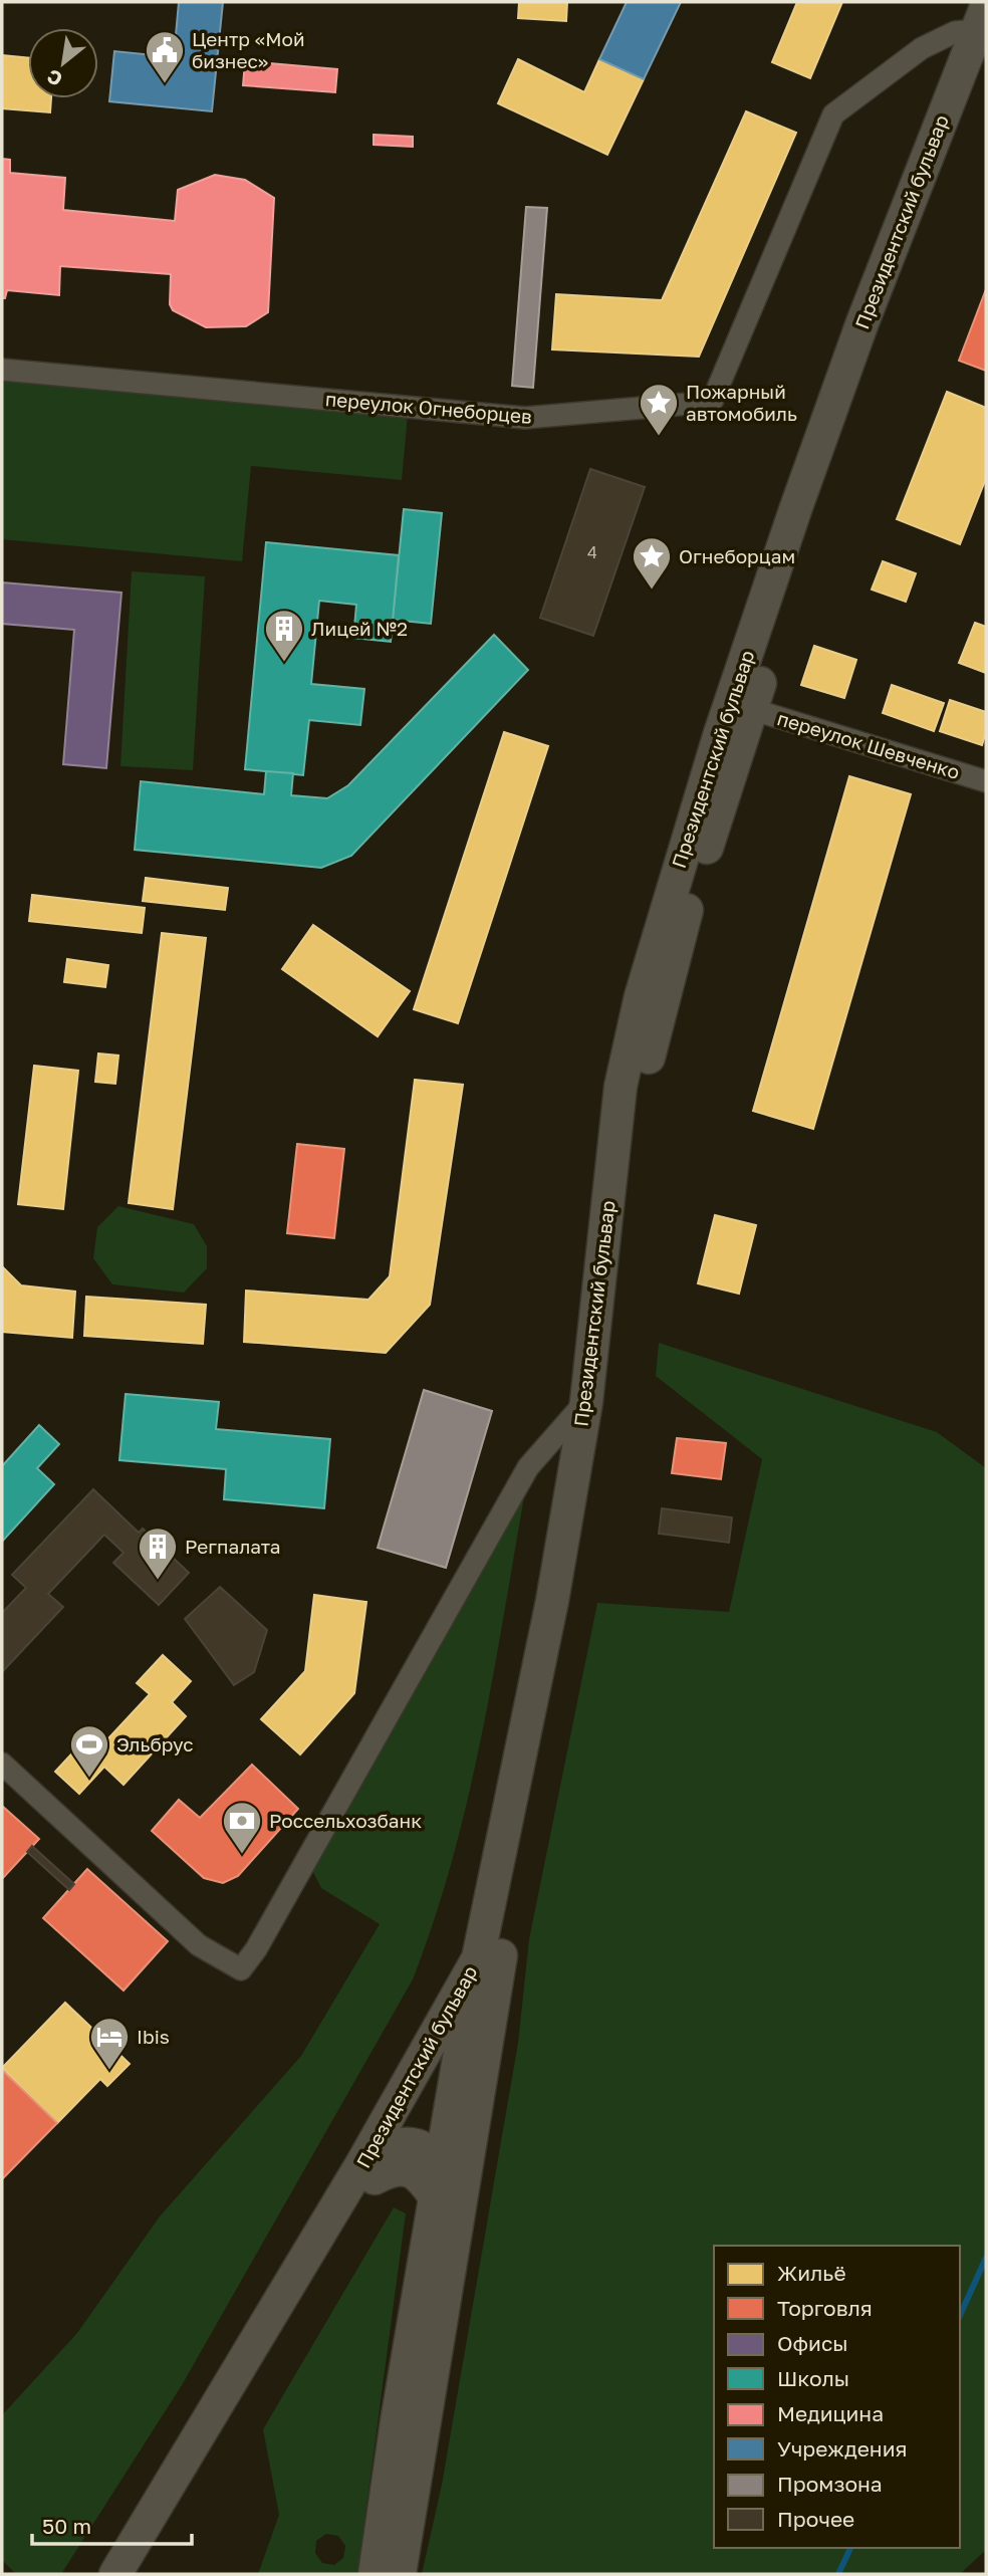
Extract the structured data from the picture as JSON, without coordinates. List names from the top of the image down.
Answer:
{
  "streets": {
    "main road": ["Президентский бульвар"],
    "street": ["переулок Огнеборцев", "переулок Шевченко"]
  },
  "crossings": [
    ["Президентский бульвар", "переулок Огнеборцев"],
    ["Президентский бульвар", "переулок Шевченко"]
  ],
  "places": {
    "public building": ["Центр «Мой бизнес»"],
    "place": ["Пожарный автомобиль", "Огнеборцам"],
    "building": ["Лицей №2", "Регпалата"],
    "sports": ["Эльбрус"],
    "bank": ["Россельхозбанк"],
    "hotel": ["Ibis"]
  },
  "house_numbers": ["4"],
  "legend": [
    "Жильё",
    "Торговля",
    "Офисы",
    "Школы",
    "Медицина",
    "Учреждения",
    "Промзона",
    "Прочее"
  ],
  "scale_bar": "50 m",
  "north": "bottom left"
}
